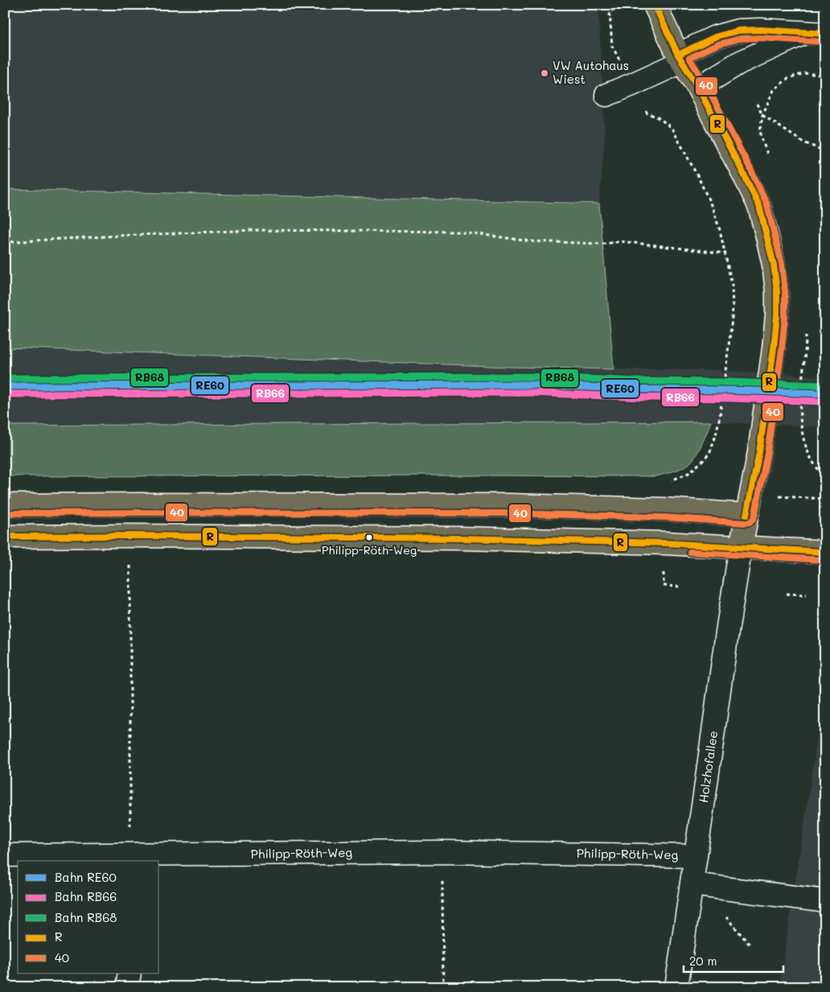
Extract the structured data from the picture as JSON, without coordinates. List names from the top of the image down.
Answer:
{
  "streets": {
    "street": ["Holzhofallee", "Philipp-Röth-Weg"]
  },
  "crossings": [
    ["Holzhofallee", "Philipp-Röth-Weg"]
  ],
  "places": ["VW Autohaus Wiest", "Philipp-Röth-Weg"],
  "lines": [
    "transit line R",
    "transit line 40",
    "rail line RB68",
    "rail line RE60",
    "rail line RB66"
  ],
  "legend": [
    "Bahn RE60",
    "Bahn RB66",
    "Bahn RB68",
    "R",
    "40"
  ],
  "scale_bar": "20 m"
}
